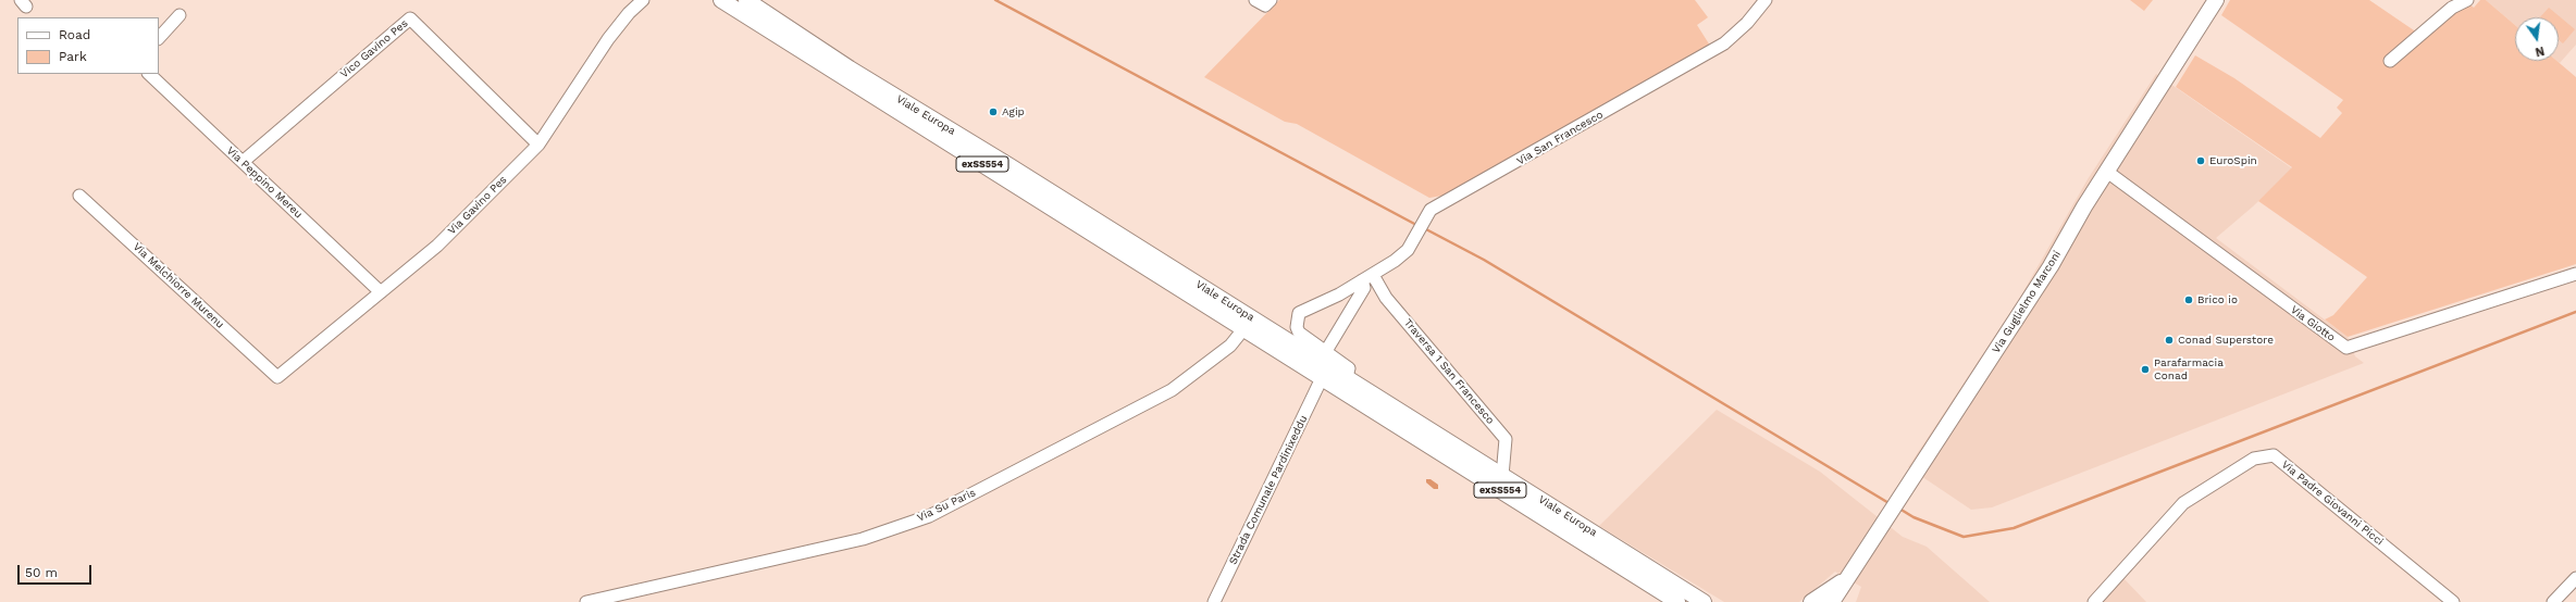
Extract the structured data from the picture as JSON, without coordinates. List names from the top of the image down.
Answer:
{
  "streets": {
    "main road": ["Viale Europa", "exSS554", "Via Guglielmo Marconi"],
    "street": [
      "Vico Gavino Pes",
      "Via San Francesco",
      "Via Peppino Mereu",
      "Via Gavino Pes",
      "Via Melchiorre Murenu",
      "Via Giotto",
      "Traversa 1 San Francesco",
      "Strada Comunale Pardinixeddu",
      "Via Padre Giovanni Picci",
      "Via Su Paris"
    ]
  },
  "crossings": [
    ["Vico Gavino Pes", "Via Peppino Mereu"],
    ["Vico Gavino Pes", "Via Gavino Pes"],
    ["Viale Europa", "Via San Francesco"],
    ["Viale Europa", "Traversa 1 San Francesco"],
    ["Viale Europa", "Strada Comunale Pardinixeddu"],
    ["Viale Europa", "Via Su Paris"],
    ["Via San Francesco", "Traversa 1 San Francesco"],
    ["Via Peppino Mereu", "Via Gavino Pes"],
    ["Via Gavino Pes", "Via Melchiorre Murenu"],
    ["Via Guglielmo Marconi", "Via Giotto"]
  ],
  "places": [
    "Agip",
    "EuroSpin",
    "Brico io",
    "Conad Superstore",
    "Parafarmacia Conad"
  ],
  "legend": ["Road", "Park"],
  "scale_bar": "50 m",
  "north": "bottom"
}
